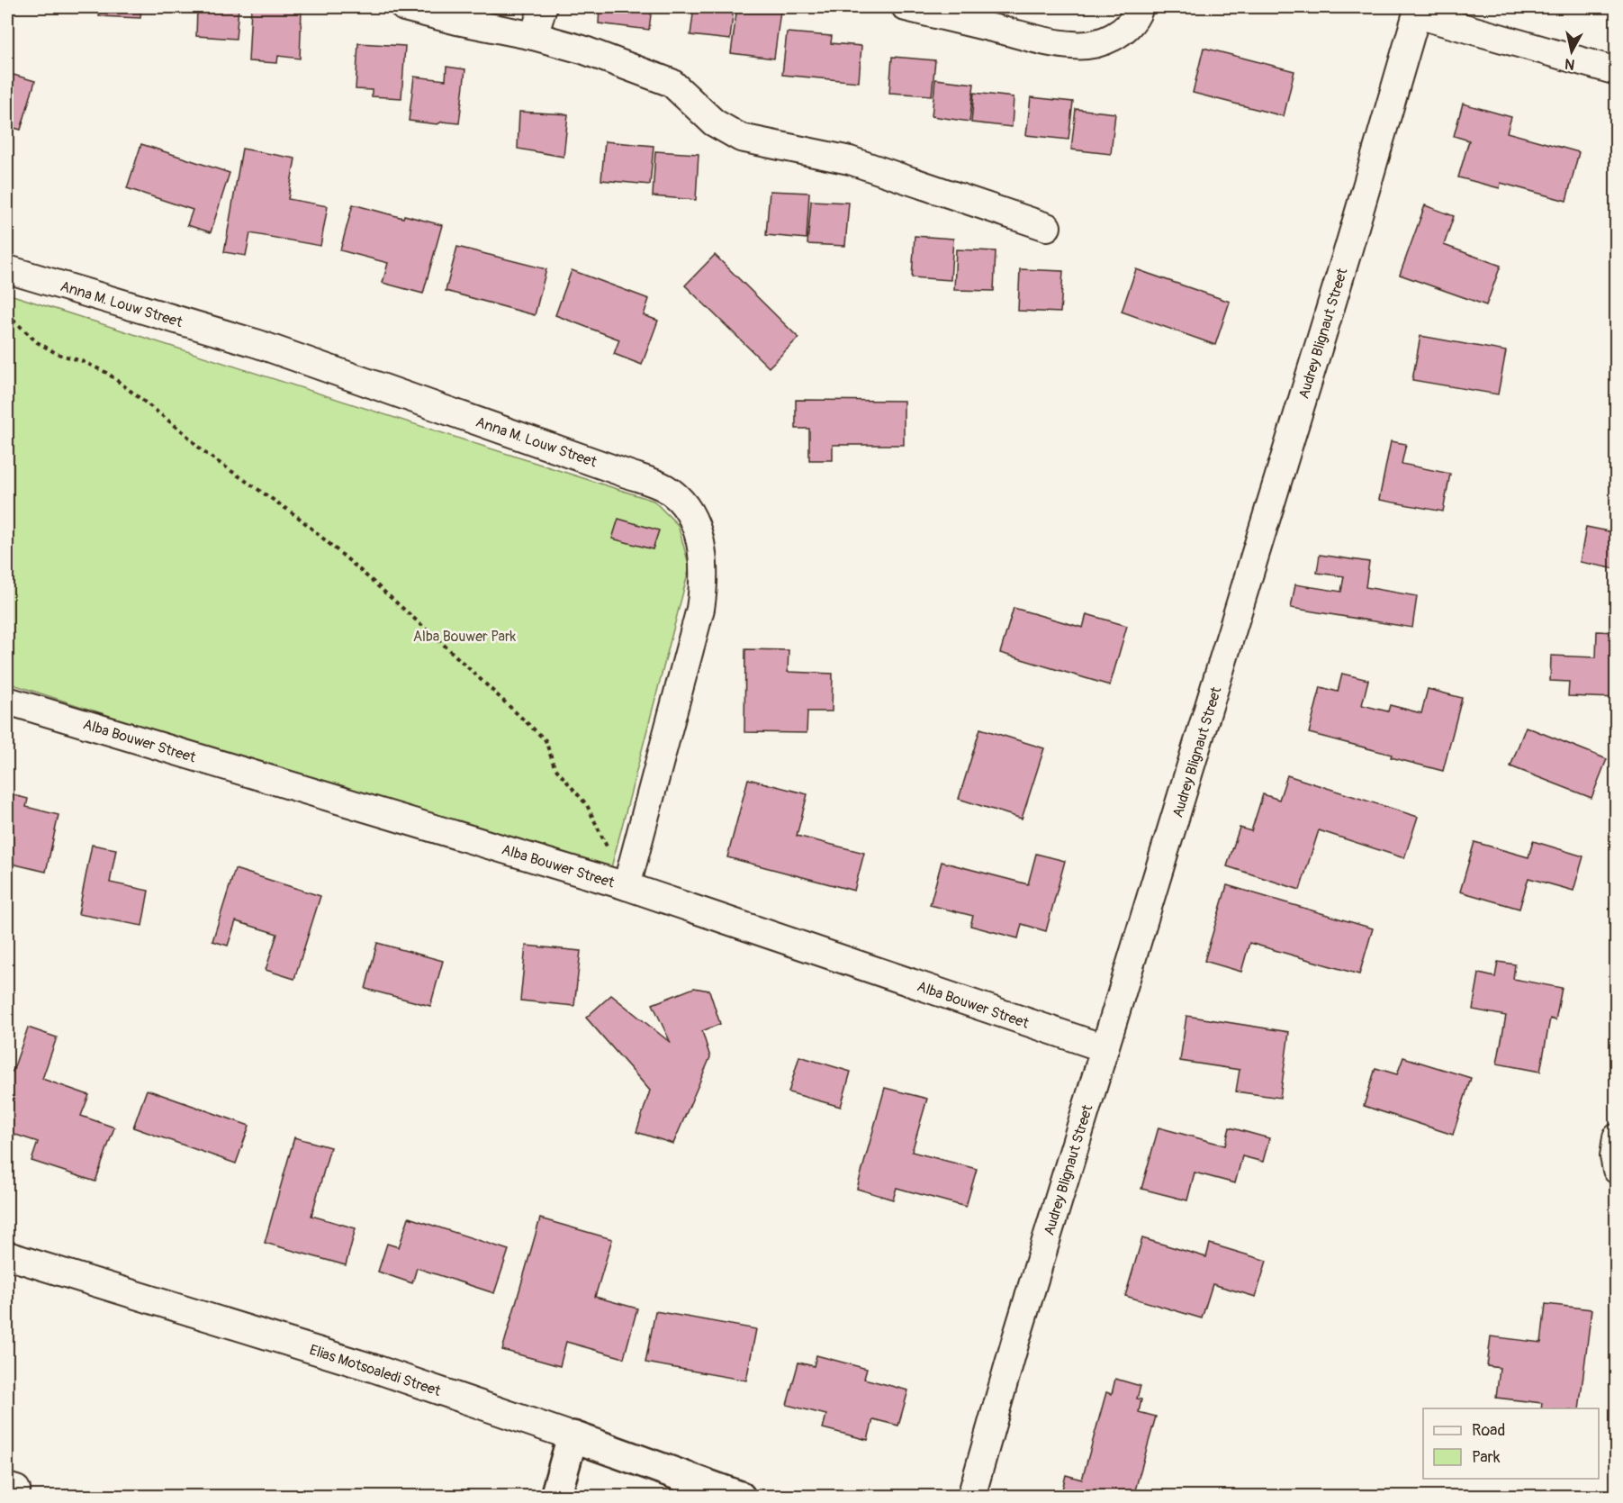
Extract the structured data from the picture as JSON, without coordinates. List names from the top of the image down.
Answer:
{
  "streets": {
    "street": [
      "Anna M. Louw Street",
      "Audrey Blignaut Street",
      "Alba Bouwer Street",
      "Elias Motsoaledi Street"
    ]
  },
  "crossings": [
    ["Anna M. Louw Street", "Alba Bouwer Street"],
    ["Audrey Blignaut Street", "Alba Bouwer Street"]
  ],
  "parks": ["Alba Bouwer Park"],
  "legend": ["Road", "Park"],
  "north": "bottom"
}
